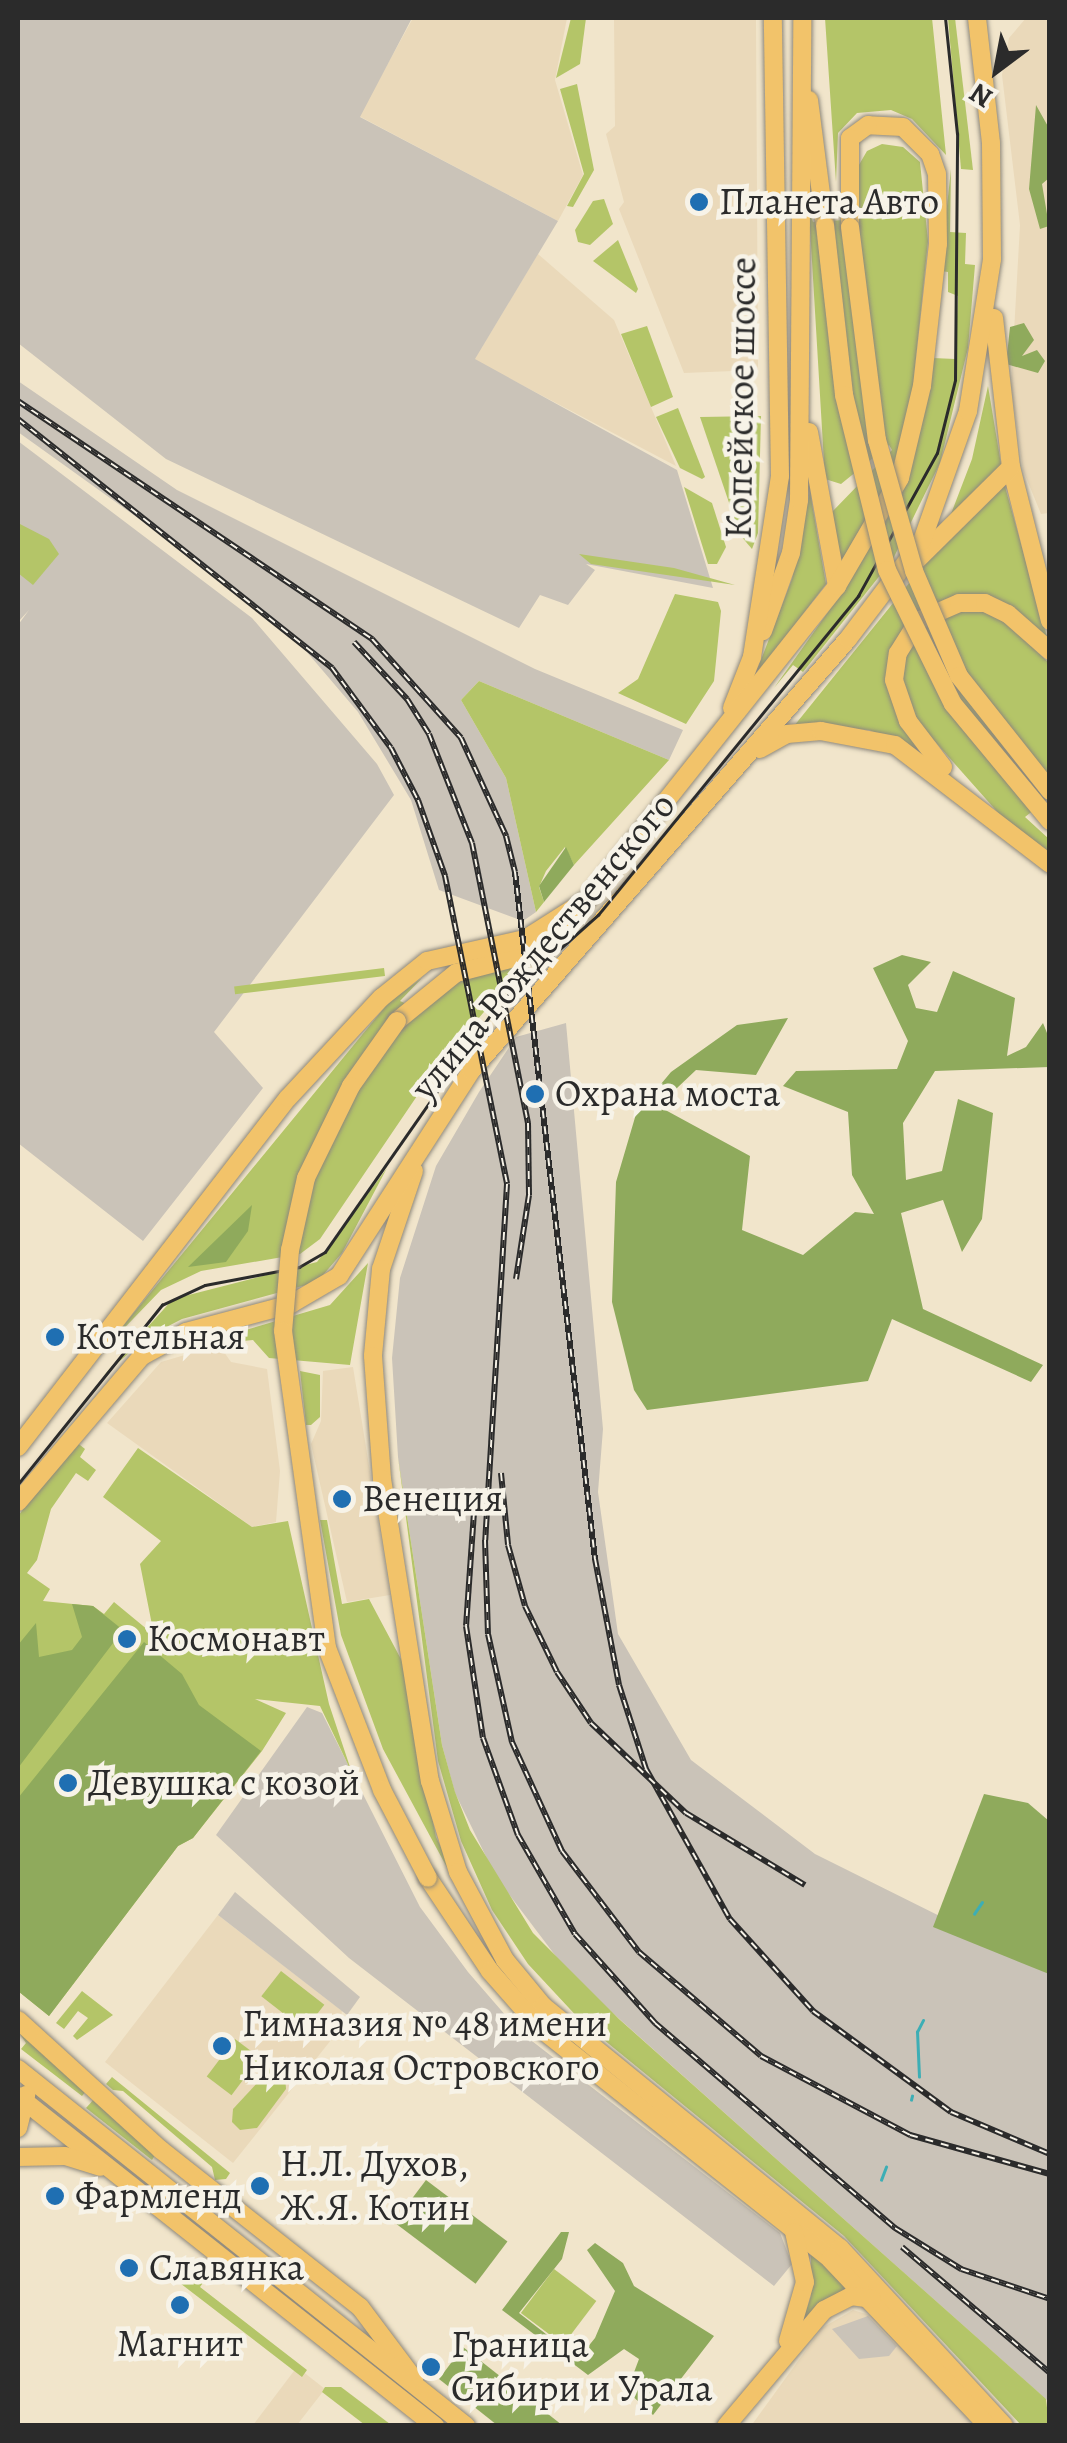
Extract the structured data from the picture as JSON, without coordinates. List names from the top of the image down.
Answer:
{
  "streets": {
    "main road": ["Копейское шоссе", "улица Рождественского"]
  },
  "crossings": [
    ["Копейское шоссе", "улица Рождественского"]
  ],
  "places": [
    "Планета Авто",
    "Охрана моста",
    "Котельная",
    "Венеция",
    "Космонавт",
    "Девушка с козой",
    "Гимназия № 48 имени Николая Островского",
    "Н.Л. Духов, Ж.Я. Котин",
    "Фармленд",
    "Славянка",
    "Магнит",
    "Граница Сибири и Урала"
  ],
  "north": "bottom left"
}
